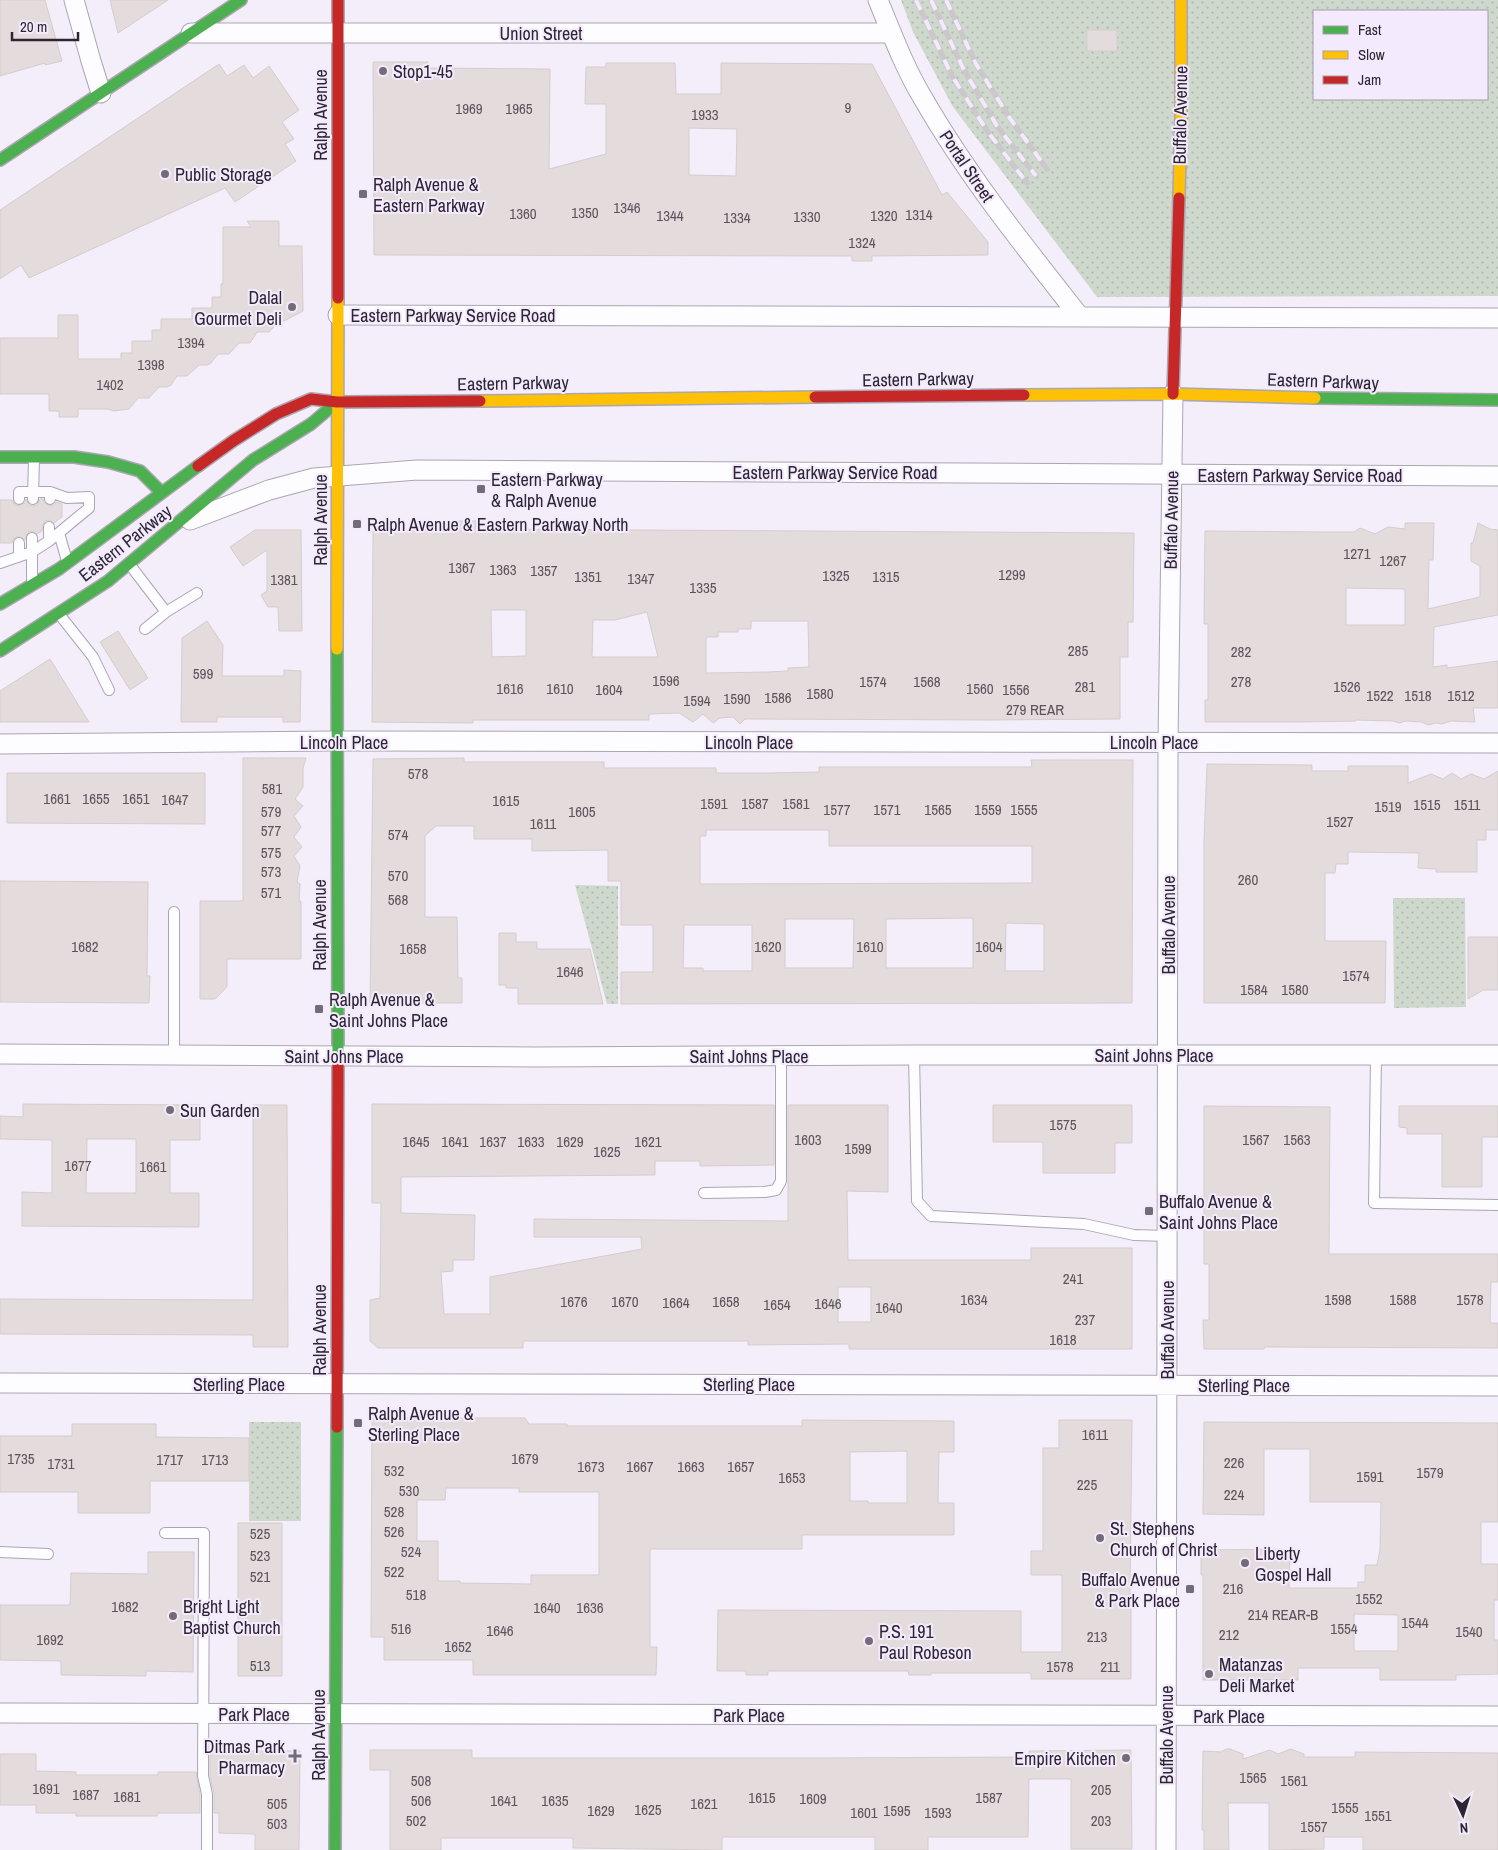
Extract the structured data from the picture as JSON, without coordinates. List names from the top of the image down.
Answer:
{
  "streets": {
    "street": [
      "Union Street",
      "Ralph Avenue",
      "Buffalo Avenue",
      "Portal Street",
      "Eastern Parkway Service Road",
      "Eastern Parkway",
      "Lincoln Place",
      "Saint Johns Place",
      "Sterling Place",
      "Park Place"
    ]
  },
  "crossings": [
    ["Union Street", "Ralph Avenue"],
    ["Union Street", "Portal Street"],
    ["Ralph Avenue", "Eastern Parkway Service Road"],
    ["Ralph Avenue", "Eastern Parkway"],
    ["Ralph Avenue", "Lincoln Place"],
    ["Ralph Avenue", "Saint Johns Place"],
    ["Ralph Avenue", "Sterling Place"],
    ["Ralph Avenue", "Park Place"],
    ["Buffalo Avenue", "Eastern Parkway Service Road"],
    ["Buffalo Avenue", "Eastern Parkway"],
    ["Buffalo Avenue", "Lincoln Place"],
    ["Buffalo Avenue", "Saint Johns Place"],
    ["Buffalo Avenue", "Sterling Place"],
    ["Buffalo Avenue", "Park Place"],
    ["Portal Street", "Eastern Parkway Service Road"],
    ["Eastern Parkway Service Road", "Eastern Parkway"]
  ],
  "places": {
    "other": [
      "Stop1-45",
      "Public Storage",
      "Dalal Gourmet Deli",
      "Sun Garden",
      "St. Stephens Church of Christ",
      "Liberty Gospel Hall",
      "Bright Light Baptist Church",
      "P.S. 191 Paul Robeson",
      "Matanzas Deli Market",
      "Empire Kitchen"
    ],
    "transit": [
      "Ralph Avenue & Eastern Parkway",
      "Eastern Parkway & Ralph Avenue",
      "Ralph Avenue & Eastern Parkway North",
      "Ralph Avenue & Saint Johns Place",
      "Buffalo Avenue & Saint Johns Place",
      "Ralph Avenue & Sterling Place",
      "Buffalo Avenue & Park Place"
    ],
    "health": ["Ditmas Park Pharmacy"]
  },
  "house_numbers": [
    "9",
    "1969",
    "1965",
    "1933",
    "1346",
    "1350",
    "1360",
    "1314",
    "1344",
    "1320",
    "1330",
    "1334",
    "1324",
    "1394",
    "1398",
    "1402",
    "1271",
    "1267",
    "1367",
    "1363",
    "1357",
    "1299",
    "1325",
    "1351",
    "1315",
    "1347",
    "1381",
    "1335",
    "285",
    "282",
    "599",
    "1596",
    "1574",
    "1568",
    "278",
    "281",
    "1526",
    "1616",
    "1610",
    "1560",
    "1604",
    "1556",
    "1580",
    "1522",
    "1518",
    "1512",
    "1586",
    "1590",
    "1594",
    "279 REAR",
    "578",
    "581",
    "1661",
    "1655",
    "1651",
    "1647",
    "1615",
    "1591",
    "1587",
    "1581",
    "1515",
    "1511",
    "1519",
    "1577",
    "1571",
    "1565",
    "1559",
    "1555",
    "579",
    "1605",
    "1527",
    "1611",
    "577",
    "574",
    "575",
    "573",
    "570",
    "260",
    "571",
    "568",
    "1682",
    "1620",
    "1610",
    "1604",
    "1658",
    "1646",
    "1574",
    "1584",
    "1580",
    "1575",
    "1603",
    "1567",
    "1563",
    "1645",
    "1641",
    "1637",
    "1633",
    "1629",
    "1621",
    "1599",
    "1625",
    "1677",
    "1661",
    "241",
    "1634",
    "1598",
    "1588",
    "1578",
    "1676",
    "1670",
    "1658",
    "1664",
    "1646",
    "1654",
    "1640",
    "237",
    "1618",
    "1611",
    "1735",
    "1679",
    "1717",
    "1713",
    "226",
    "1731",
    "1673",
    "1667",
    "1663",
    "1657",
    "532",
    "1579",
    "1591",
    "1653",
    "225",
    "530",
    "224",
    "528",
    "526",
    "525",
    "524",
    "523",
    "522",
    "521",
    "216",
    "518",
    "1552",
    "1682",
    "1640",
    "1636",
    "214 REAR-B",
    "1544",
    "516",
    "1554",
    "1646",
    "1540",
    "212",
    "213",
    "1692",
    "1652",
    "513",
    "1578",
    "211",
    "1565",
    "508",
    "1561",
    "1691",
    "205",
    "1687",
    "1681",
    "1615",
    "1587",
    "1609",
    "506",
    "1641",
    "1635",
    "505",
    "1621",
    "1555",
    "1625",
    "1629",
    "1595",
    "1601",
    "1593",
    "1551",
    "502",
    "203",
    "503",
    "1557"
  ],
  "legend": ["Fast", "Slow", "Jam"],
  "scale_bar": "20 m",
  "north": "bottom"
}
